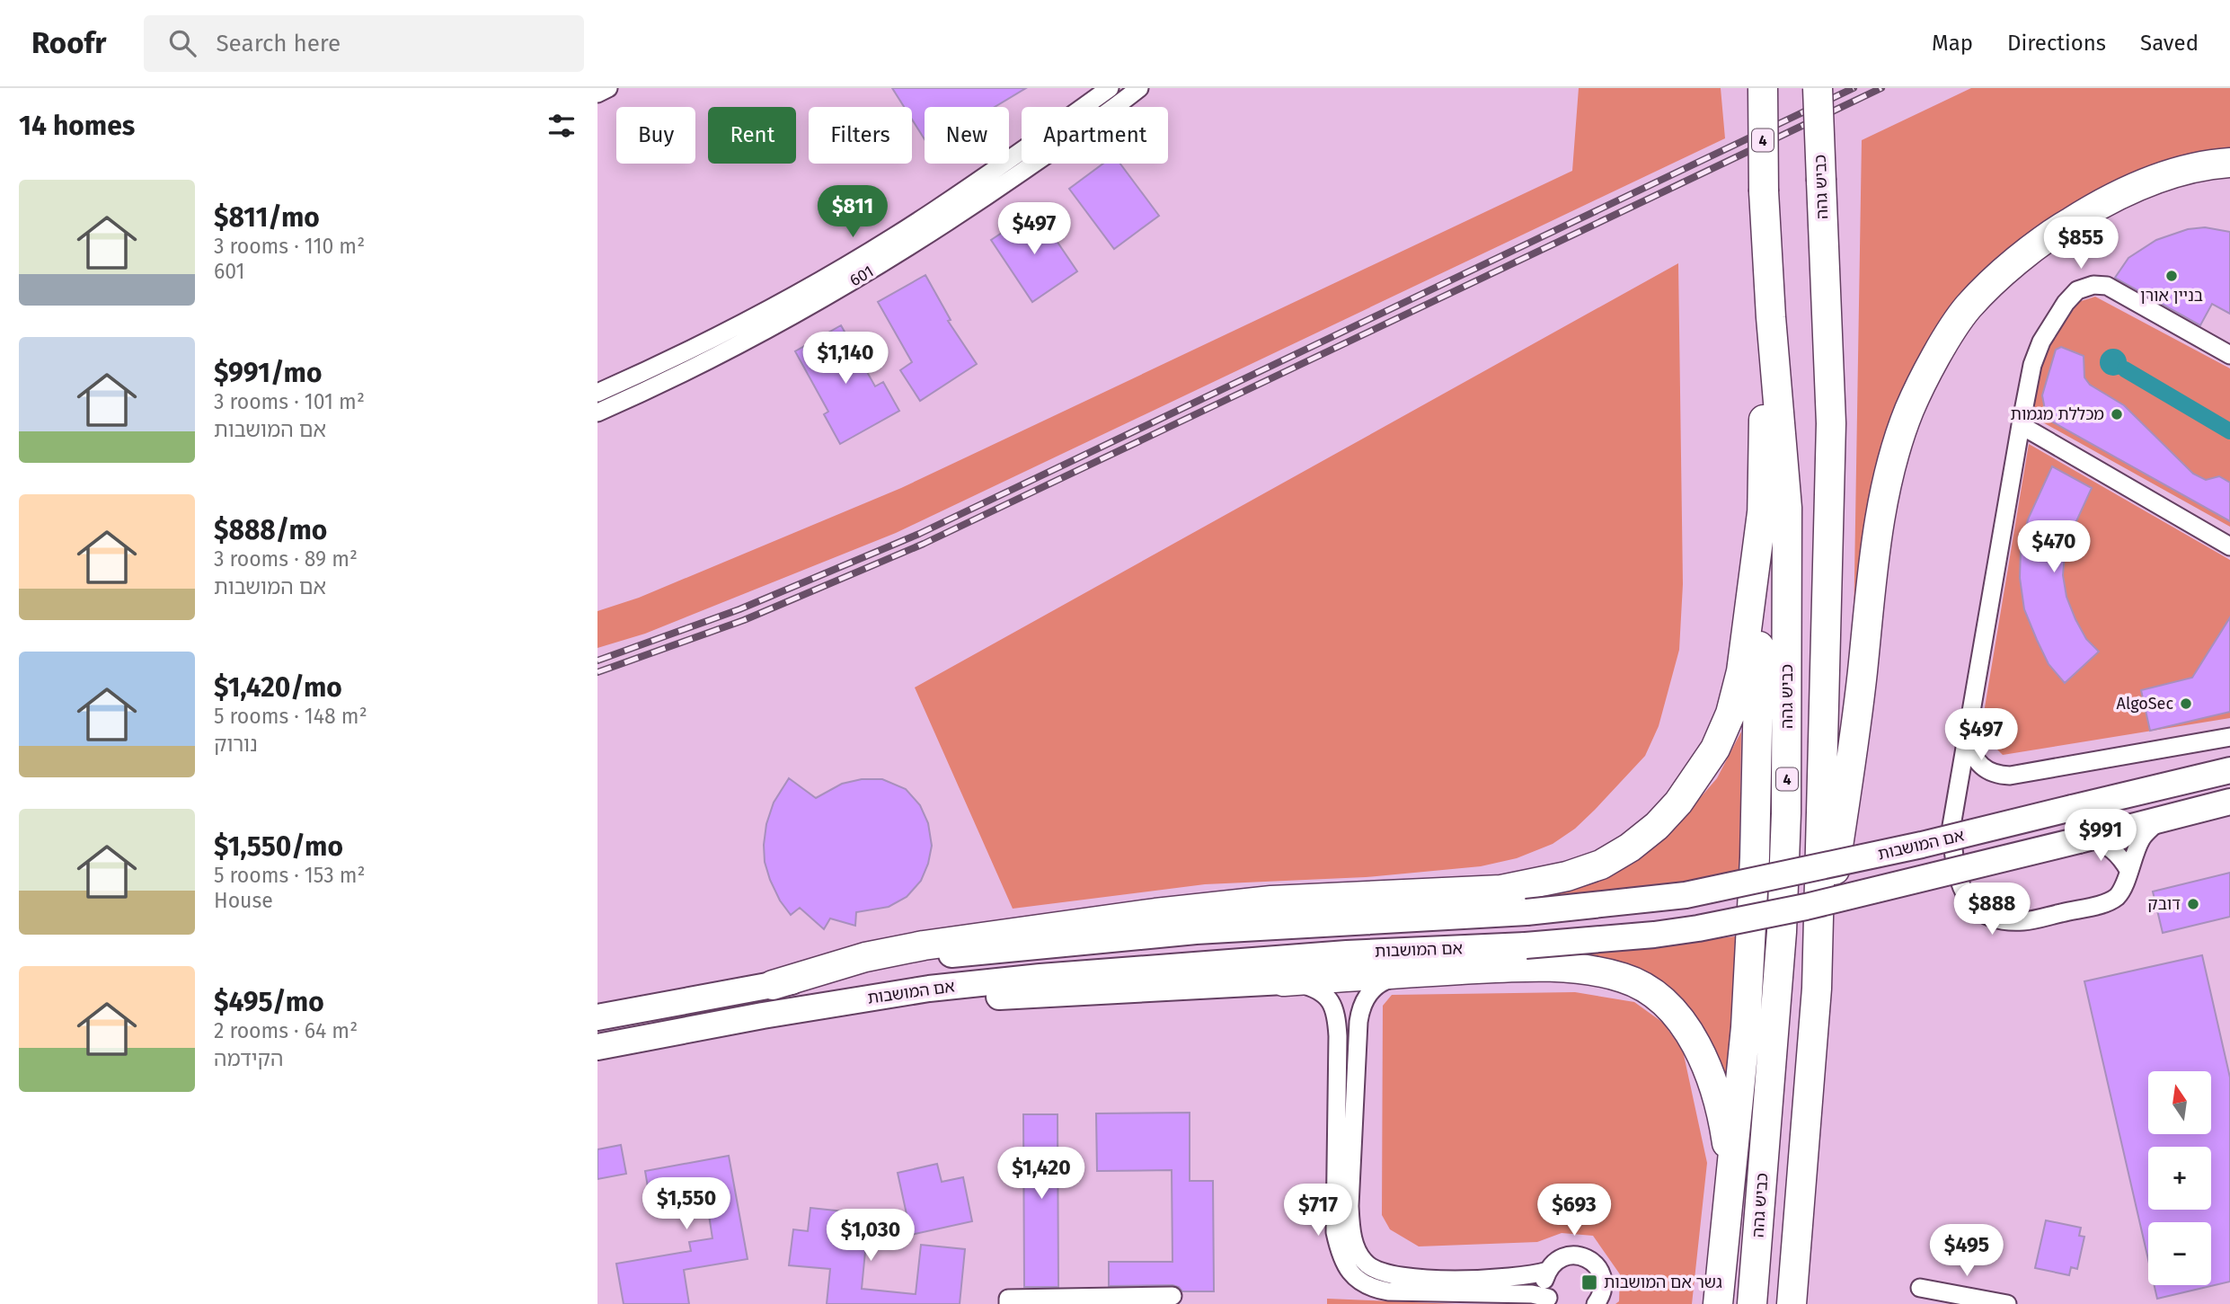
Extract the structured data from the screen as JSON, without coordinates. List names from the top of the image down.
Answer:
{
  "streets": {
    "highway": ["4", "כביש גהה"],
    "main road": ["אם המושבות"],
    "street": ["601"]
  },
  "places": {
    "other": [
      "בניין אורן",
      "מכללת מגמות",
      "AlgoSec",
      "דובק"
    ],
    "transit": ["גשר אם המושבות"]
  },
  "north": "top",
  "page": {
    "header": "Roofr",
    "search": "Search here",
    "nav": ["Map", "Directions", "Saved"],
    "heading": "14 homes",
    "chip": [
      "Buy",
      "Rent",
      "Filters",
      "New",
      "Apartment"
    ],
    "list": [
      {
        "name": "$811/mo",
        "note": "3 rooms · 110 m² · 601"
      },
      {
        "name": "$991/mo",
        "note": "3 rooms · 101 m² · אם המושבות"
      },
      {
        "name": "$888/mo",
        "note": "3 rooms · 89 m² · אם המושבות"
      },
      {
        "name": "$1,420/mo",
        "note": "5 rooms · 148 m² · נורוק"
      },
      {
        "name": "$1,550/mo",
        "note": "5 rooms · 153 m² · House"
      },
      {
        "name": "$495/mo",
        "note": "2 rooms · 64 m² · הקידמה"
      }
    ],
    "price": [
      "$811",
      "$497",
      "$855",
      "$1,140",
      "$470",
      "$497",
      "$991",
      "$888",
      "$1,420",
      "$1,550",
      "$717",
      "$693",
      "$1,030",
      "$495"
    ],
    "map_buttons": ["+", "−"]
  }
}
